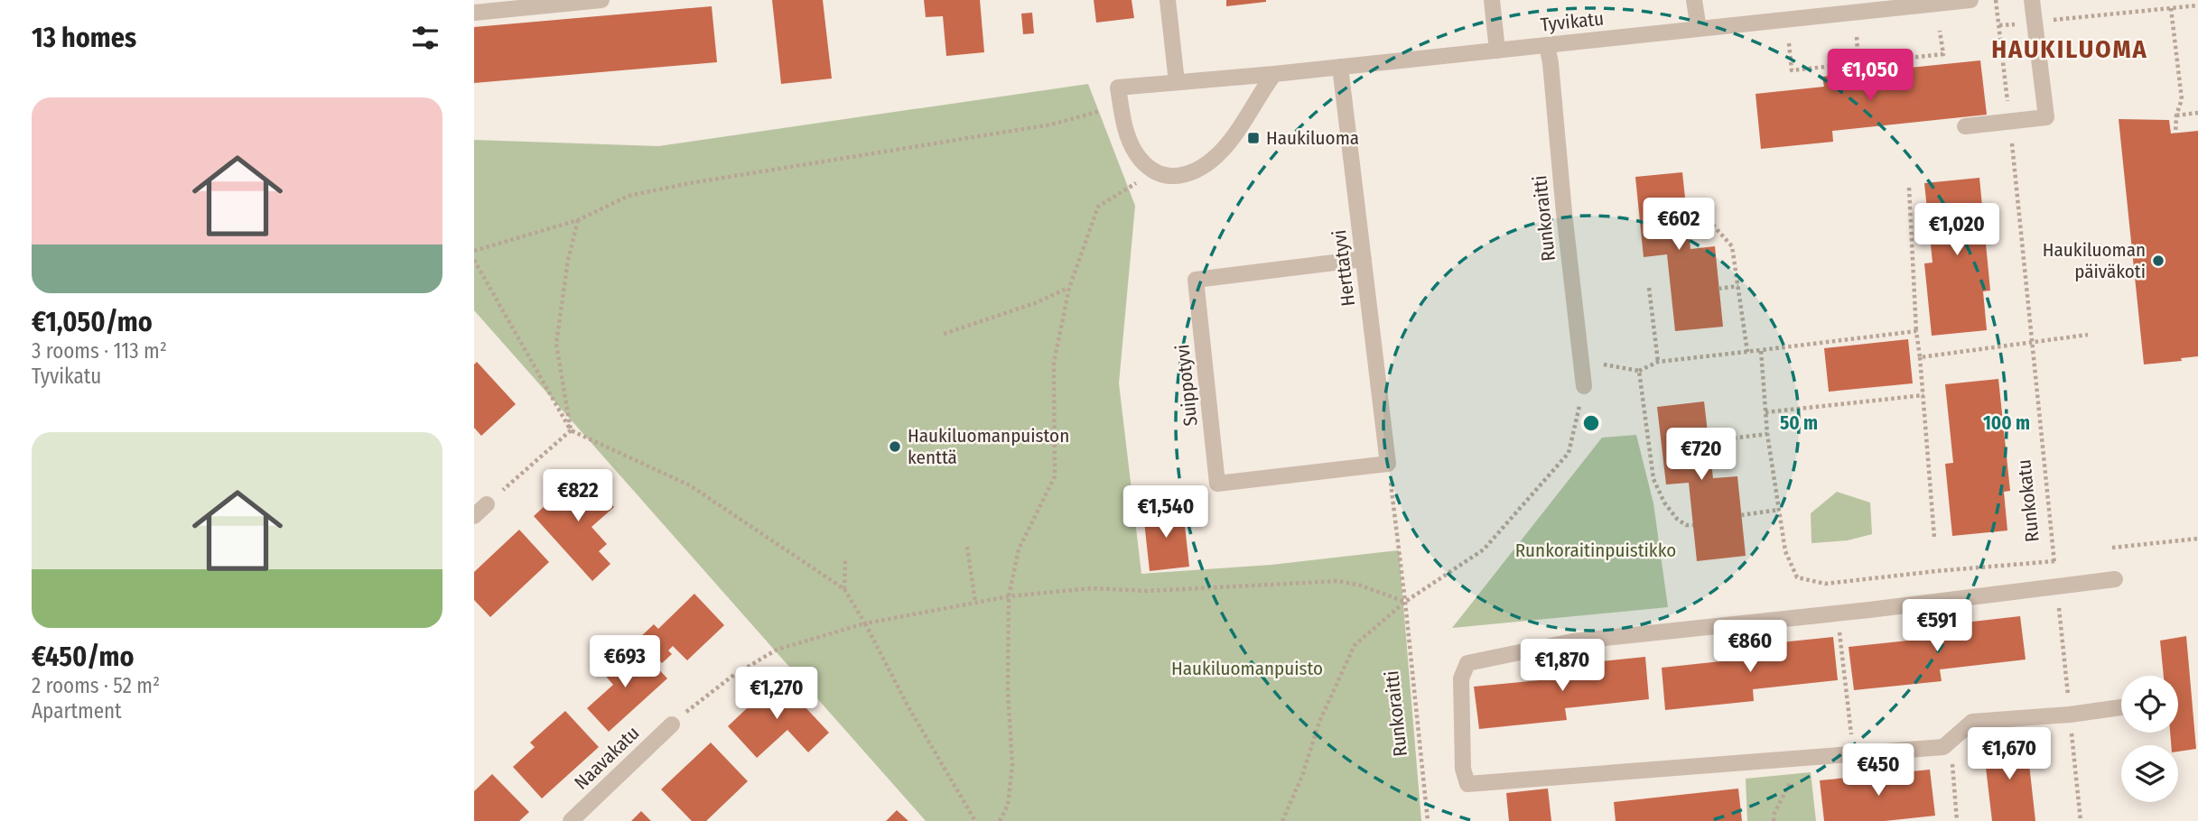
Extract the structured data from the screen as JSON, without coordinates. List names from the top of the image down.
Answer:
{
  "streets": {
    "street": [
      "Tyvikatu",
      "Runkoraitti",
      "Herttatyvi",
      "Suippotyvi",
      "Naavakatu"
    ],
    "path": ["Runkokatu"]
  },
  "crossings": [
    ["Tyvikatu", "Runkoraitti"],
    ["Tyvikatu", "Herttatyvi"],
    ["Runkoraitti", "Herttatyvi"],
    ["Runkoraitti", "Suippotyvi"],
    ["Herttatyvi", "Suippotyvi"]
  ],
  "districts": ["HAUKILUOMA"],
  "parks": ["Runkoraitinpuistikko", "Haukiluomanpuisto"],
  "places": {
    "transit": ["Haukiluoma"],
    "other": ["Haukiluoman päiväkoti", "Haukiluomanpuiston kenttä"]
  },
  "page": {
    "heading": "13 homes",
    "price": [
      "€1,050",
      "€602",
      "€1,020",
      "€720",
      "€822",
      "€1,540",
      "€591",
      "€860",
      "€693",
      "€1,870",
      "€1,270",
      "€1,670",
      "€450"
    ],
    "list": [
      {
        "name": "€1,050/mo",
        "note": "3 rooms · 113 m² · Tyvikatu"
      },
      {
        "name": "€450/mo",
        "note": "2 rooms · 52 m² · Apartment"
      }
    ]
  },
  "rings": ["50 m", "100 m"]
}
